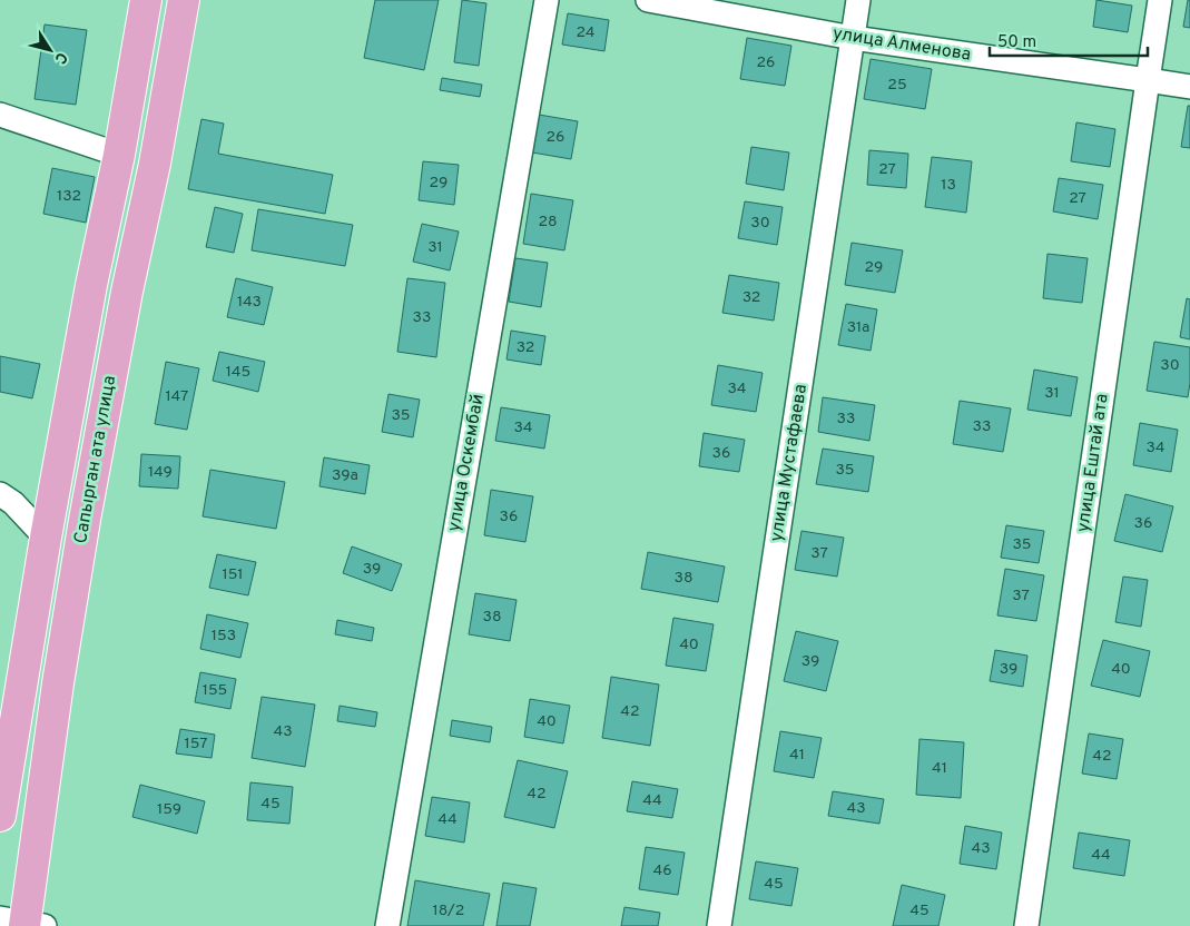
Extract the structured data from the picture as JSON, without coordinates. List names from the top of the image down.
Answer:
{
  "streets": {
    "main road": ["Сапырган ата улица"],
    "street": [
      "улица Алменова",
      "улица Оскембай",
      "улица Мустафаева",
      "улица Ештай ата"
    ]
  },
  "crossings": [
    ["улица Алменова", "улица Мустафаева"],
    ["улица Алменова", "улица Ештай ата"]
  ],
  "house_numbers": [
    "24",
    "26",
    "25",
    "26",
    "27",
    "29",
    "13",
    "132",
    "27",
    "28",
    "30",
    "31",
    "29",
    "32",
    "143",
    "33",
    "31а",
    "32",
    "30",
    "145",
    "34",
    "31",
    "147",
    "35",
    "33",
    "33",
    "34",
    "34",
    "36",
    "35",
    "149",
    "39а",
    "36",
    "36",
    "35",
    "37",
    "39",
    "151",
    "38",
    "37",
    "38",
    "153",
    "40",
    "39",
    "39",
    "40",
    "155",
    "42",
    "40",
    "43",
    "157",
    "41",
    "42",
    "41",
    "42",
    "44",
    "45",
    "43",
    "159",
    "44",
    "43",
    "44",
    "46",
    "45",
    "18/2",
    "45"
  ],
  "scale_bar": "50 m",
  "north": "bottom right"
}
